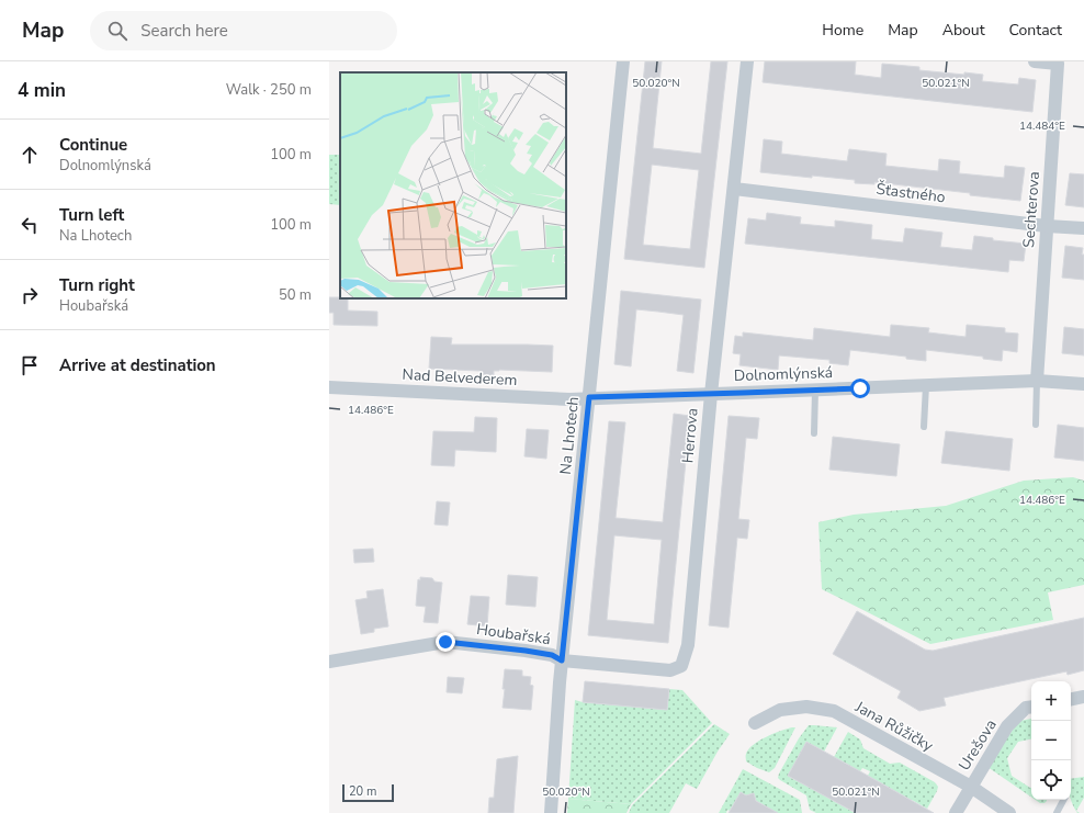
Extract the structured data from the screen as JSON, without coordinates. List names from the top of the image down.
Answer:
{
  "streets": {
    "street": [
      "Šťastného",
      "Sechterova",
      "Dolnomlýnská",
      "Nad Belvederem",
      "Na Lhotech",
      "Herrova",
      "Houbařská",
      "Jana Růžičky",
      "Urešova"
    ]
  },
  "crossings": [
    ["Šťastného", "Sechterova"],
    ["Šťastného", "Herrova"],
    ["Sechterova", "Dolnomlýnská"],
    ["Dolnomlýnská", "Nad Belvederem"],
    ["Dolnomlýnská", "Na Lhotech"],
    ["Dolnomlýnská", "Herrova"],
    ["Nad Belvederem", "Na Lhotech"],
    ["Na Lhotech", "Herrova"],
    ["Na Lhotech", "Houbařská"],
    ["Herrova", "Houbařská"],
    ["Jana Růžičky", "Urešova"]
  ],
  "scale_bar": "20 m",
  "page": {
    "header": "Map",
    "search": "Search here",
    "nav": [
      "Home",
      "Map",
      "About",
      "Contact"
    ],
    "heading": ["4 min", "Walk · 250 m"],
    "list": [
      ["Continue", "Dolnomlýnská", "100 m"],
      ["Turn left", "Na Lhotech", "100 m"],
      ["Turn right", "Houbařská", "50 m"],
      "Arrive at destination"
    ],
    "map_buttons": ["+", "−"],
    "scale": "20 m"
  },
  "coordinates": [
    "50.020°N",
    "50.021°N",
    "14.484°E",
    "14.486°E"
  ]
}
